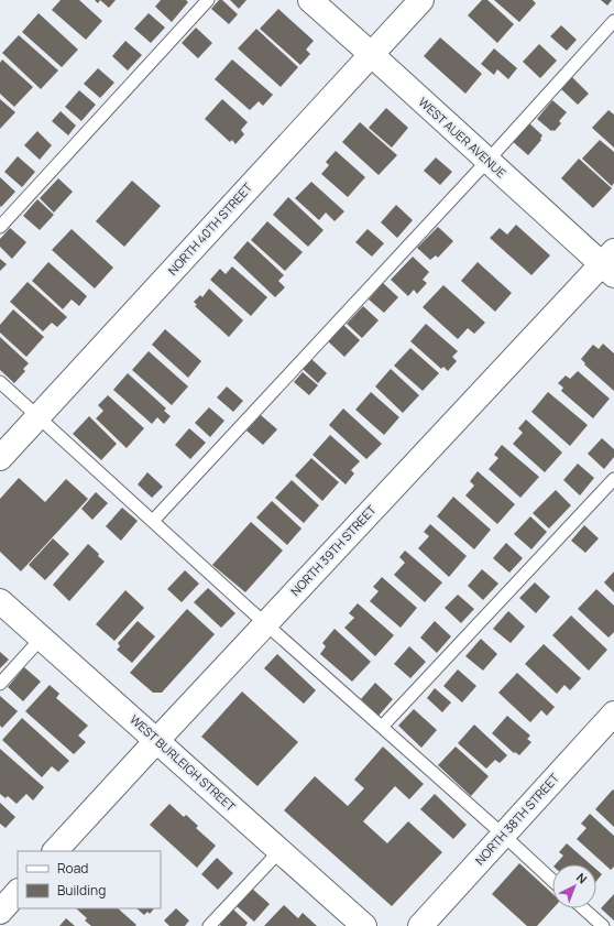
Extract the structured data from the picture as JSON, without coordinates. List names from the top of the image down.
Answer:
{
  "streets": {
    "street": [
      "WEST AUER AVENUE",
      "NORTH 40TH STREET",
      "NORTH 39TH STREET",
      "WEST BURLEIGH STREET",
      "NORTH 38TH STREET"
    ]
  },
  "crossings": [
    ["WEST AUER AVENUE", "NORTH 40TH STREET"],
    ["WEST AUER AVENUE", "NORTH 39TH STREET"],
    ["NORTH 39TH STREET", "WEST BURLEIGH STREET"]
  ],
  "legend": ["Road", "Building"],
  "north": "top right"
}
